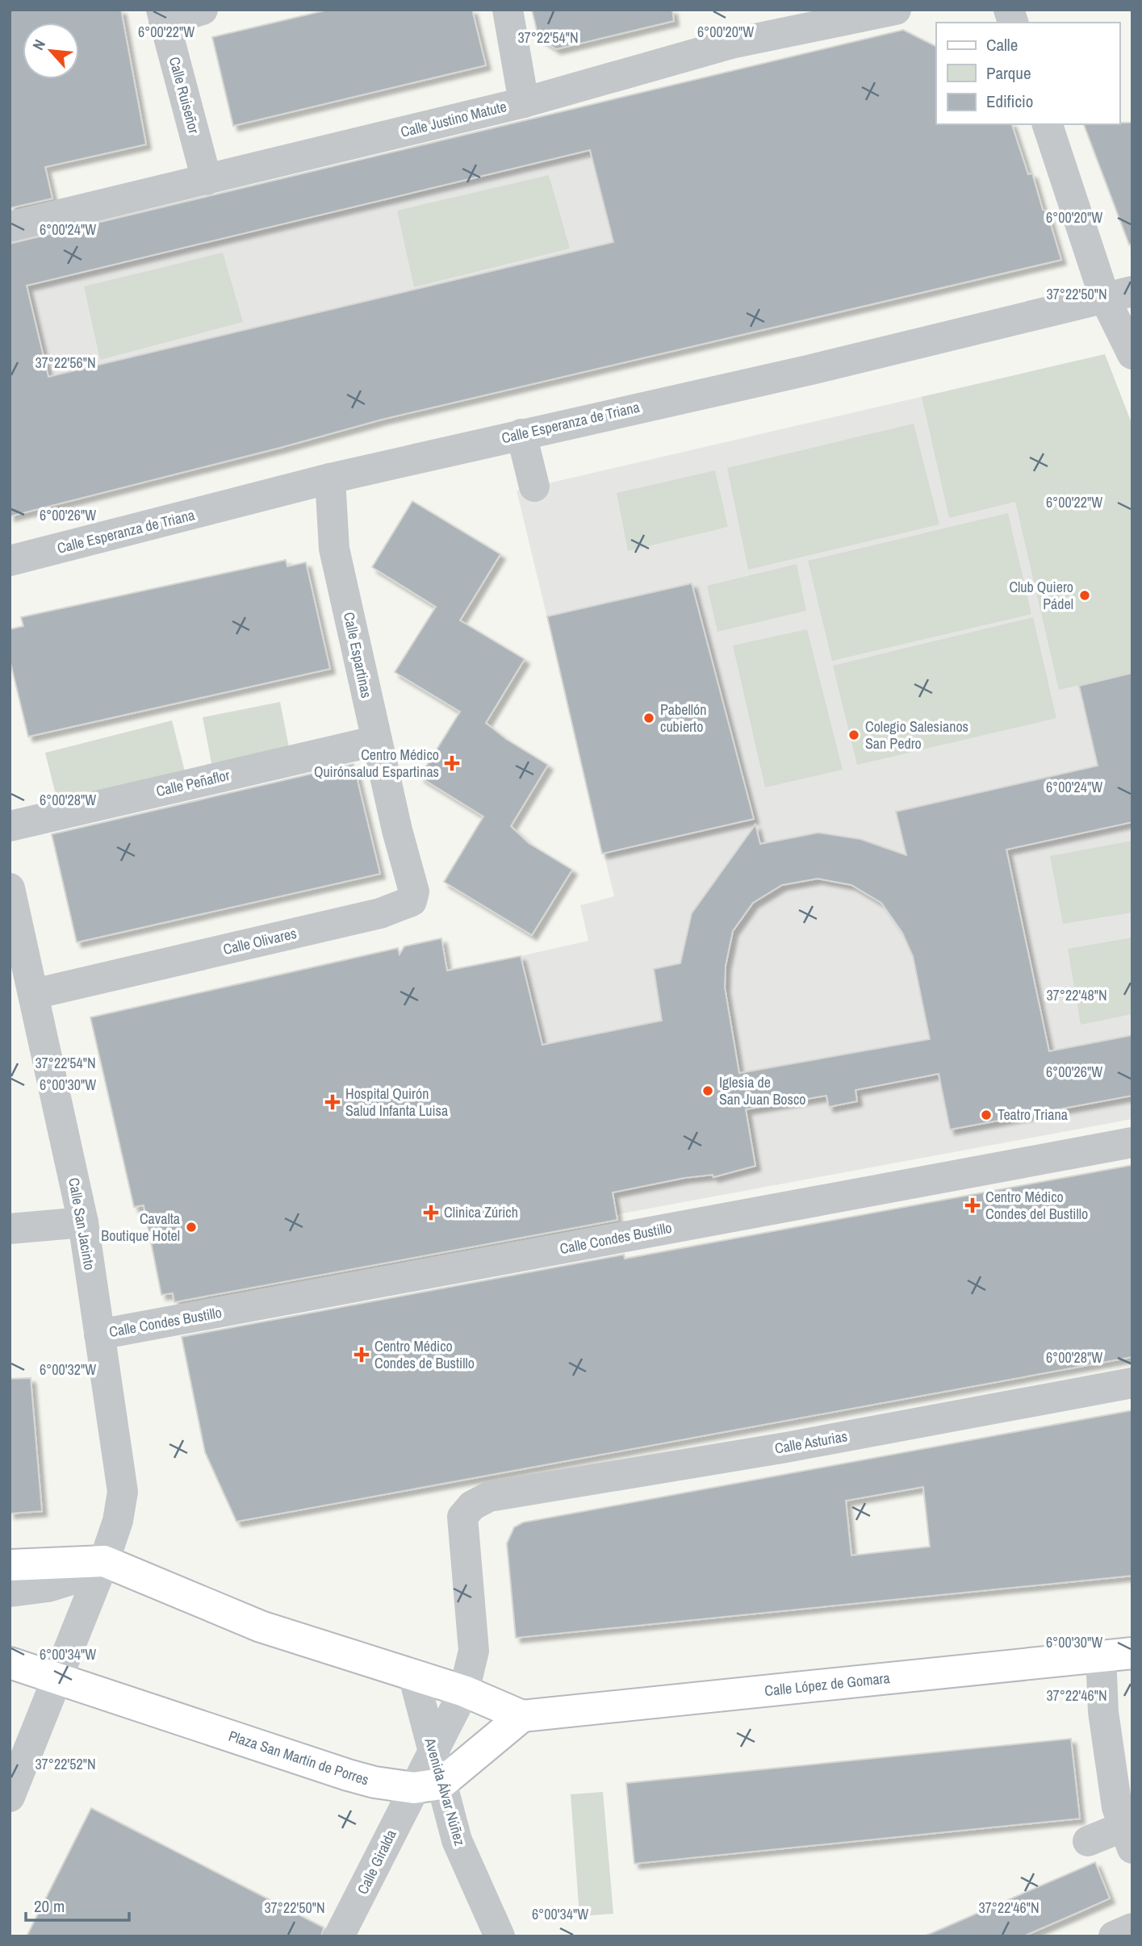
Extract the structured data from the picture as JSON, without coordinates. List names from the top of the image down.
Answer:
{
  "streets": {
    "main road": ["Calle López de Gomara", "Plaza San Martín de Porres"],
    "street": [
      "Calle Ruiseñor",
      "Calle Justino Matute",
      "Calle Esperanza de Triana",
      "Calle Espartinas",
      "Calle Peñaflor",
      "Calle Olivares",
      "Calle San Jacinto",
      "Calle Condes Bustillo",
      "Calle Asturias",
      "Avenida Álvar Núñez",
      "Calle Giralda"
    ]
  },
  "crossings": [
    ["Calle Ruiseñor", "Calle Justino Matute"],
    ["Calle Esperanza de Triana", "Calle Espartinas"],
    ["Calle Espartinas", "Calle Peñaflor"],
    ["Calle Espartinas", "Calle Olivares"],
    ["Calle Olivares", "Calle San Jacinto"],
    ["Calle San Jacinto", "Calle Condes Bustillo"],
    ["Calle San Jacinto", "Plaza San Martín de Porres"],
    ["Plaza San Martín de Porres", "Avenida Álvar Núñez"],
    ["Plaza San Martín de Porres", "Calle Giralda"],
    ["Avenida Álvar Núñez", "Calle Giralda"]
  ],
  "places": {
    "other": [
      "Club Quiero Pádel",
      "Pabellón cubierto",
      "Colegio Salesianos San Pedro",
      "Iglesia de San Juan Bosco",
      "Teatro Triana",
      "Cavalta Boutique Hotel"
    ],
    "health": [
      "Centro Médico Quirónsalud Espartinas",
      "Hospital Quirón Salud Infanta Luisa",
      "Centro Médico Condes del Bustillo",
      "Clinica Zúrich",
      "Centro Médico Condes de Bustillo"
    ]
  },
  "legend": ["Calle", "Parque", "Edificio"],
  "scale_bar": "20 m",
  "north": "top left",
  "coordinates": [
    "6°00'22\"W",
    "6°00'20\"W",
    "37°22'54\"N",
    "6°00'24\"W",
    "37°22'50\"N",
    "37°22'56\"N",
    "6°00'26\"W",
    "6°00'28\"W",
    "37°22'48\"N",
    "6°00'30\"W",
    "6°00'32\"W",
    "6°00'34\"W",
    "37°22'46\"N",
    "37°22'52\"N"
  ]
}
